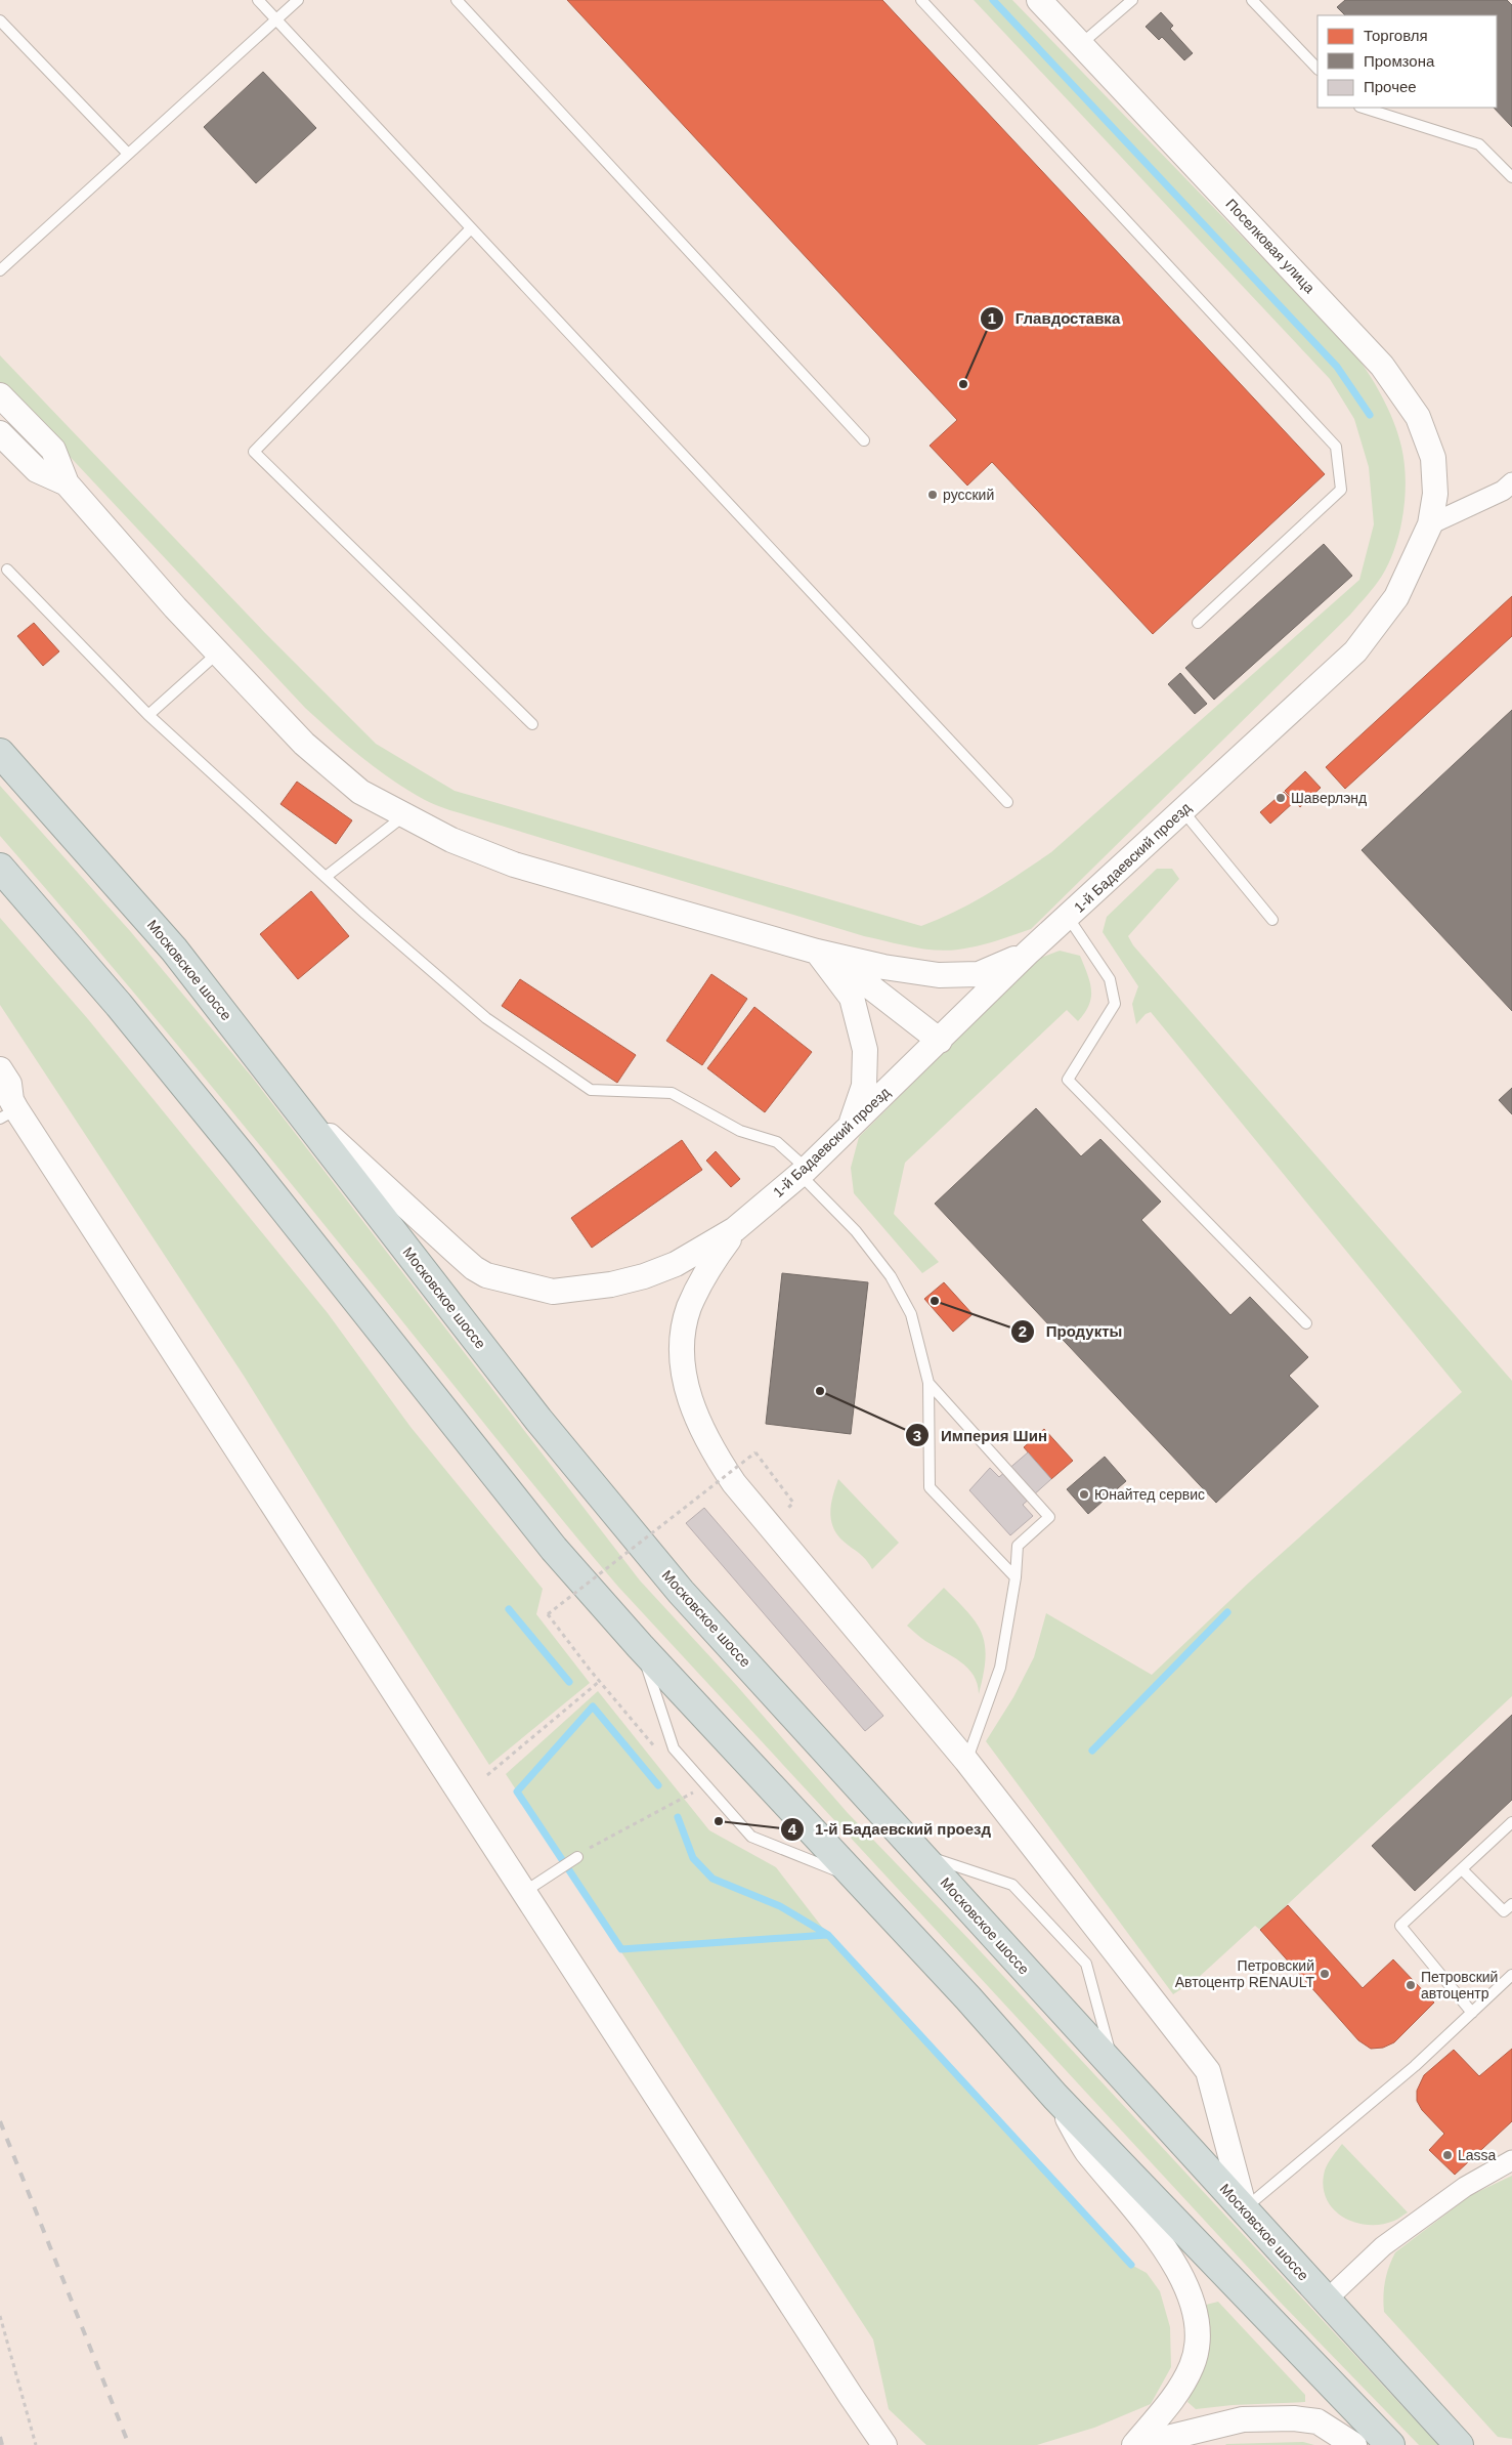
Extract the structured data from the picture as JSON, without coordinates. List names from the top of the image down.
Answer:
{
  "streets": {
    "highway": ["Московское шоссе"],
    "street": ["Поселковая улица", "1-й Бадаевский проезд"]
  },
  "crossings": [
    ["Поселковая улица", "1-й Бадаевский проезд"]
  ],
  "places": [
    "Главдоставка",
    "русский",
    "Шаверлэнд",
    "Продукты",
    "Империя Шин",
    "Юнайтед сервис",
    "1-й Бадаевский проезд",
    "Петровский Автоцентр RENAULT",
    "Петровский автоцентр",
    "Lassa"
  ],
  "legend": ["Торговля", "Промзона", "Прочее"]
}
